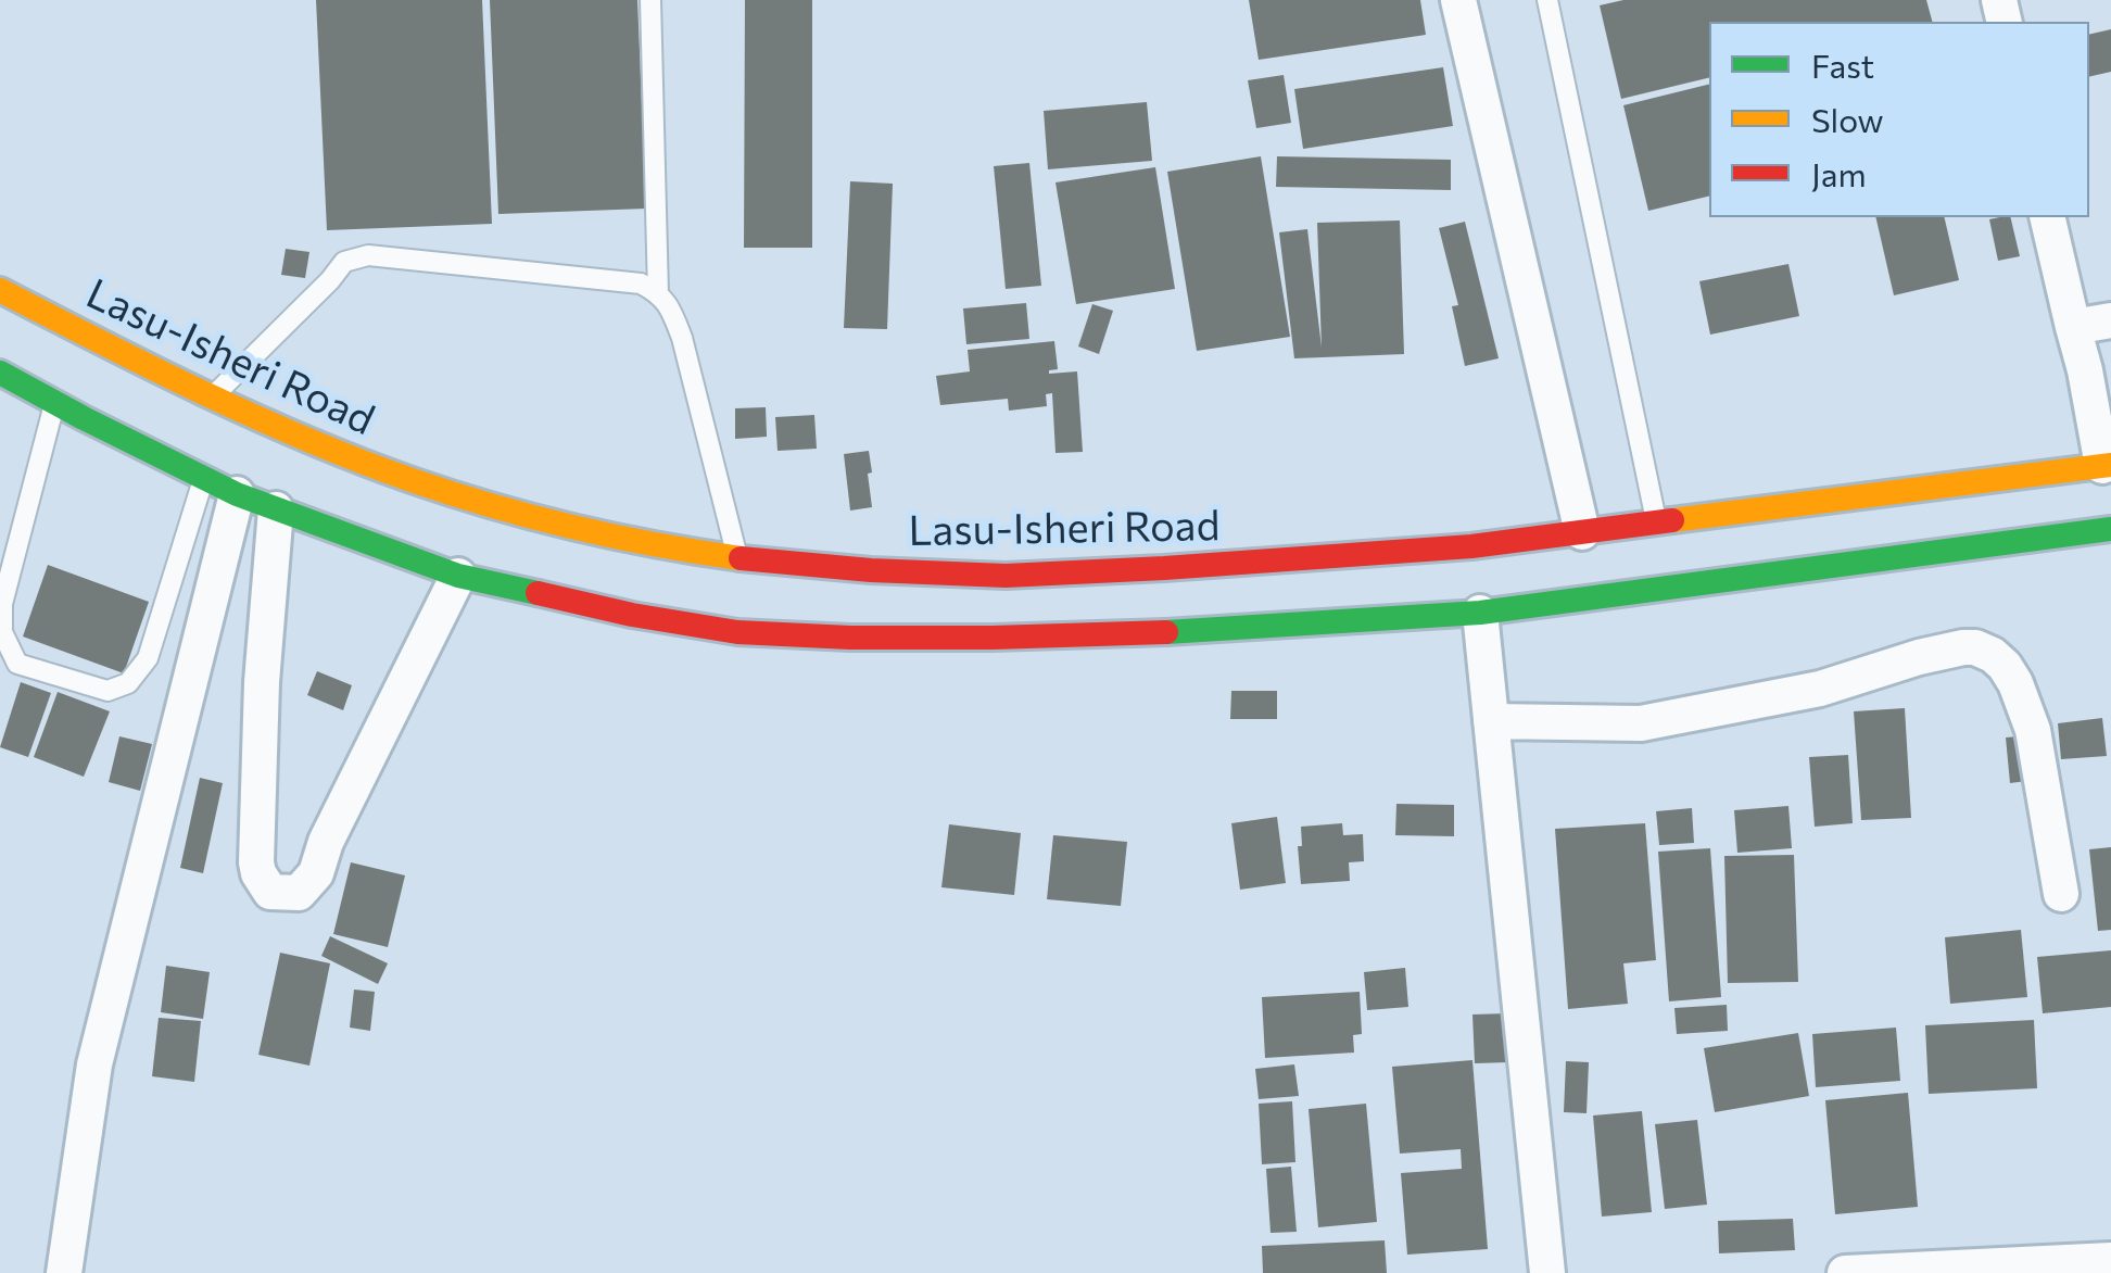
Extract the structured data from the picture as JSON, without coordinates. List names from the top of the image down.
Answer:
{
  "streets": {
    "main road": ["Lasu-Isheri Road"]
  },
  "legend": ["Fast", "Slow", "Jam"]
}
